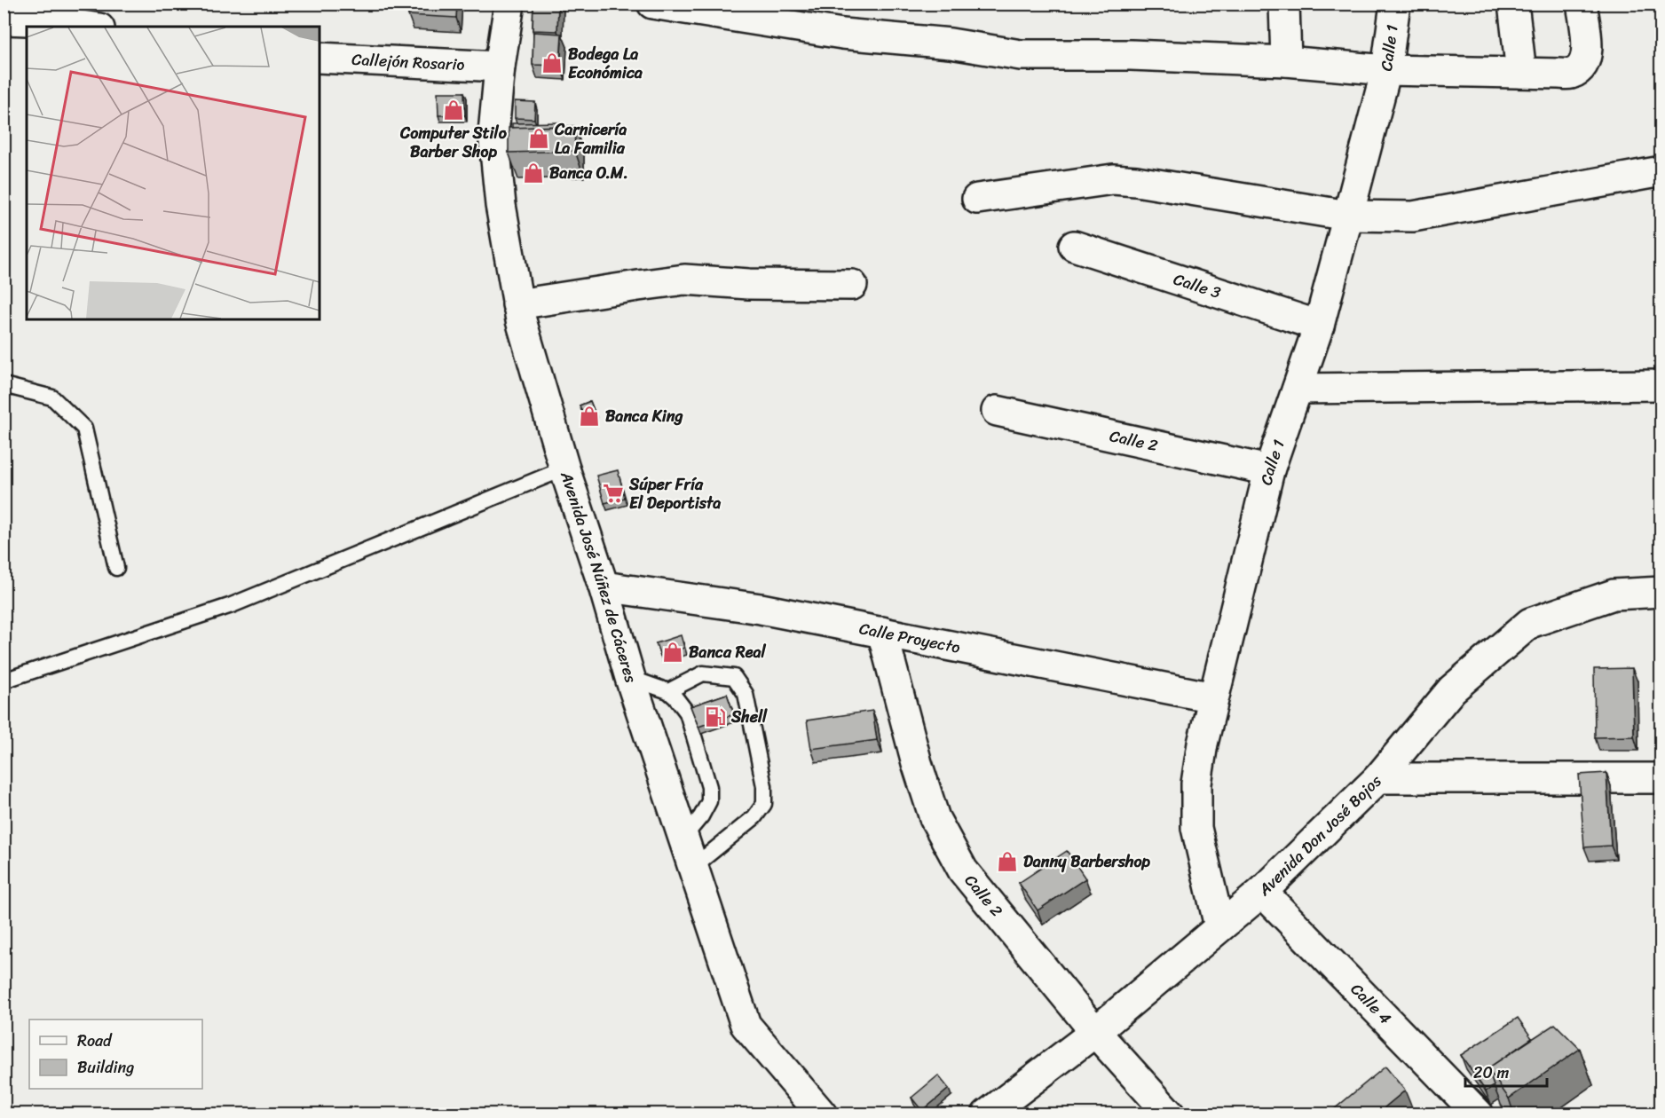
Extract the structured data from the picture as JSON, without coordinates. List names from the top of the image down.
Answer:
{
  "streets": {
    "street": [
      "Calle 1",
      "Callejón Rosario",
      "Calle 3",
      "Calle 2",
      "Avenida José Núñez de Cáceres",
      "Calle Proyecto",
      "Avenida Don José Bojos",
      "Calle 4"
    ]
  },
  "crossings": [
    ["Calle 1", "Calle 3"],
    ["Calle 1", "Calle 2"],
    ["Calle 1", "Calle Proyecto"],
    ["Calle 1", "Avenida Don José Bojos"],
    ["Callejón Rosario", "Avenida José Núñez de Cáceres"],
    ["Calle 2", "Calle Proyecto"],
    ["Calle 2", "Avenida Don José Bojos"],
    ["Avenida José Núñez de Cáceres", "Calle Proyecto"],
    ["Avenida Don José Bojos", "Calle 4"]
  ],
  "places": {
    "shop": [
      "Bodega La Económica",
      "Computer Stilo Barber Shop",
      "Carnicería La Familia",
      "Banca O.M.",
      "Banca King",
      "Banca Real",
      "Danny Barbershop"
    ],
    "supermarket": ["Súper Fría El Deportista"],
    "fuel station": ["Shell"]
  },
  "legend": ["Road", "Building"],
  "scale_bar": "20 m"
}
